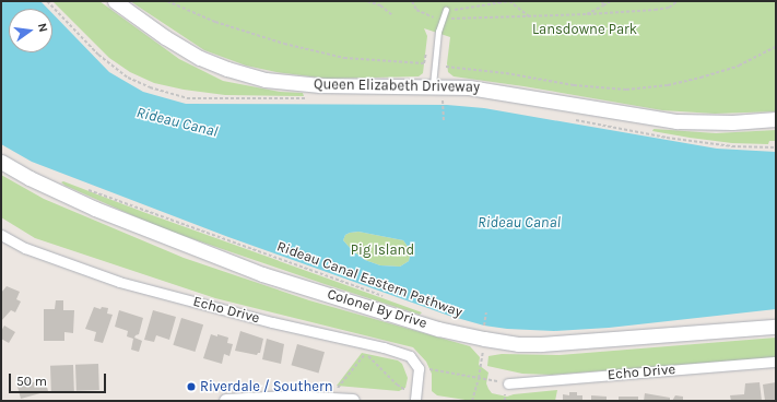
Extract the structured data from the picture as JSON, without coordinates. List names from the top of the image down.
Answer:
{
  "streets": {
    "main road": ["Queen Elizabeth Driveway", "Colonel By Drive"],
    "street": ["Echo Drive"],
    "path": ["Rideau Canal Eastern Pathway"]
  },
  "water": ["Rideau Canal"],
  "parks": ["Lansdowne Park", "Pig Island"],
  "places": ["Riverdale / Southern"],
  "scale_bar": "50 m",
  "north": "right"
}
